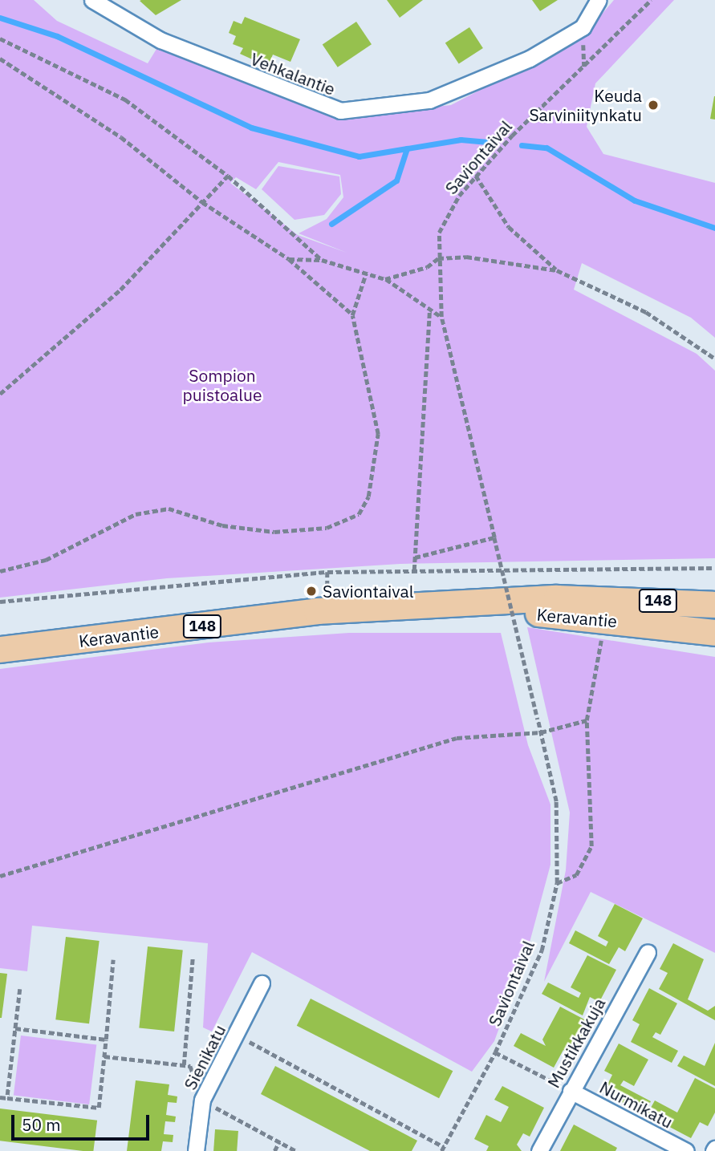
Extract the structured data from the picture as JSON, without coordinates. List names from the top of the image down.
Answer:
{
  "streets": {
    "main road": ["148", "Keravantie"],
    "street": [
      "Vehkalantie",
      "Mustikkakuja",
      "Sienikatu",
      "Nurmikatu"
    ],
    "path": ["Saviontaival"]
  },
  "crossings": [
    ["Mustikkakuja", "Nurmikatu"]
  ],
  "parks": ["Sompion puistoalue"],
  "places": ["Keuda Sarviniitynkatu", "Saviontaival"],
  "scale_bar": "50 m"
}
